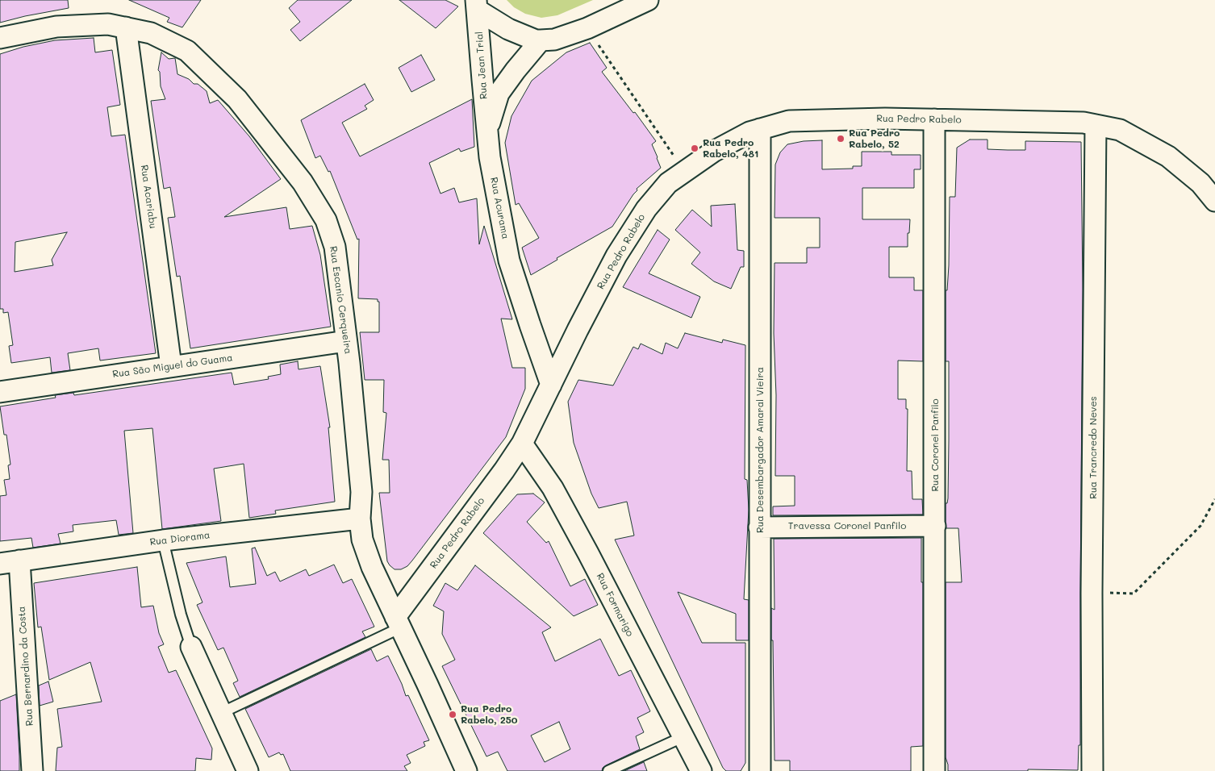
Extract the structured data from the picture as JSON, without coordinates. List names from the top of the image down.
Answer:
{
  "streets": {
    "street": [
      "Rua Jean Trial",
      "Rua Pedro Rabelo",
      "Rua Acariabu",
      "Rua Acurama",
      "Rua Escanio Cerqueira",
      "Rua São Miguel do Guama",
      "Rua Coronel Panfilo",
      "Rua Trancredo Neves",
      "Rua Desembargador Amaral Vieira",
      "Travessa Coronel Panfilo",
      "Rua Diorama",
      "Rua Formarigo",
      "Rua Bernardino da Costa"
    ]
  },
  "crossings": [
    ["Rua Jean Trial", "Rua Acurama"],
    ["Rua Pedro Rabelo", "Rua Acurama"],
    ["Rua Pedro Rabelo", "Rua Escanio Cerqueira"],
    ["Rua Pedro Rabelo", "Rua Coronel Panfilo"],
    ["Rua Pedro Rabelo", "Rua Trancredo Neves"],
    ["Rua Pedro Rabelo", "Rua Desembargador Amaral Vieira"],
    ["Rua Pedro Rabelo", "Rua Formarigo"],
    ["Rua Acariabu", "Rua Escanio Cerqueira"],
    ["Rua Acariabu", "Rua São Miguel do Guama"],
    ["Rua Escanio Cerqueira", "Rua São Miguel do Guama"],
    ["Rua Escanio Cerqueira", "Rua Diorama"],
    ["Rua Coronel Panfilo", "Travessa Coronel Panfilo"],
    ["Rua Desembargador Amaral Vieira", "Travessa Coronel Panfilo"],
    ["Rua Diorama", "Rua Bernardino da Costa"]
  ],
  "places": ["Rua Pedro Rabelo, 52", "Rua Pedro Rabelo, 481", "Rua Pedro Rabelo, 250"]
}
